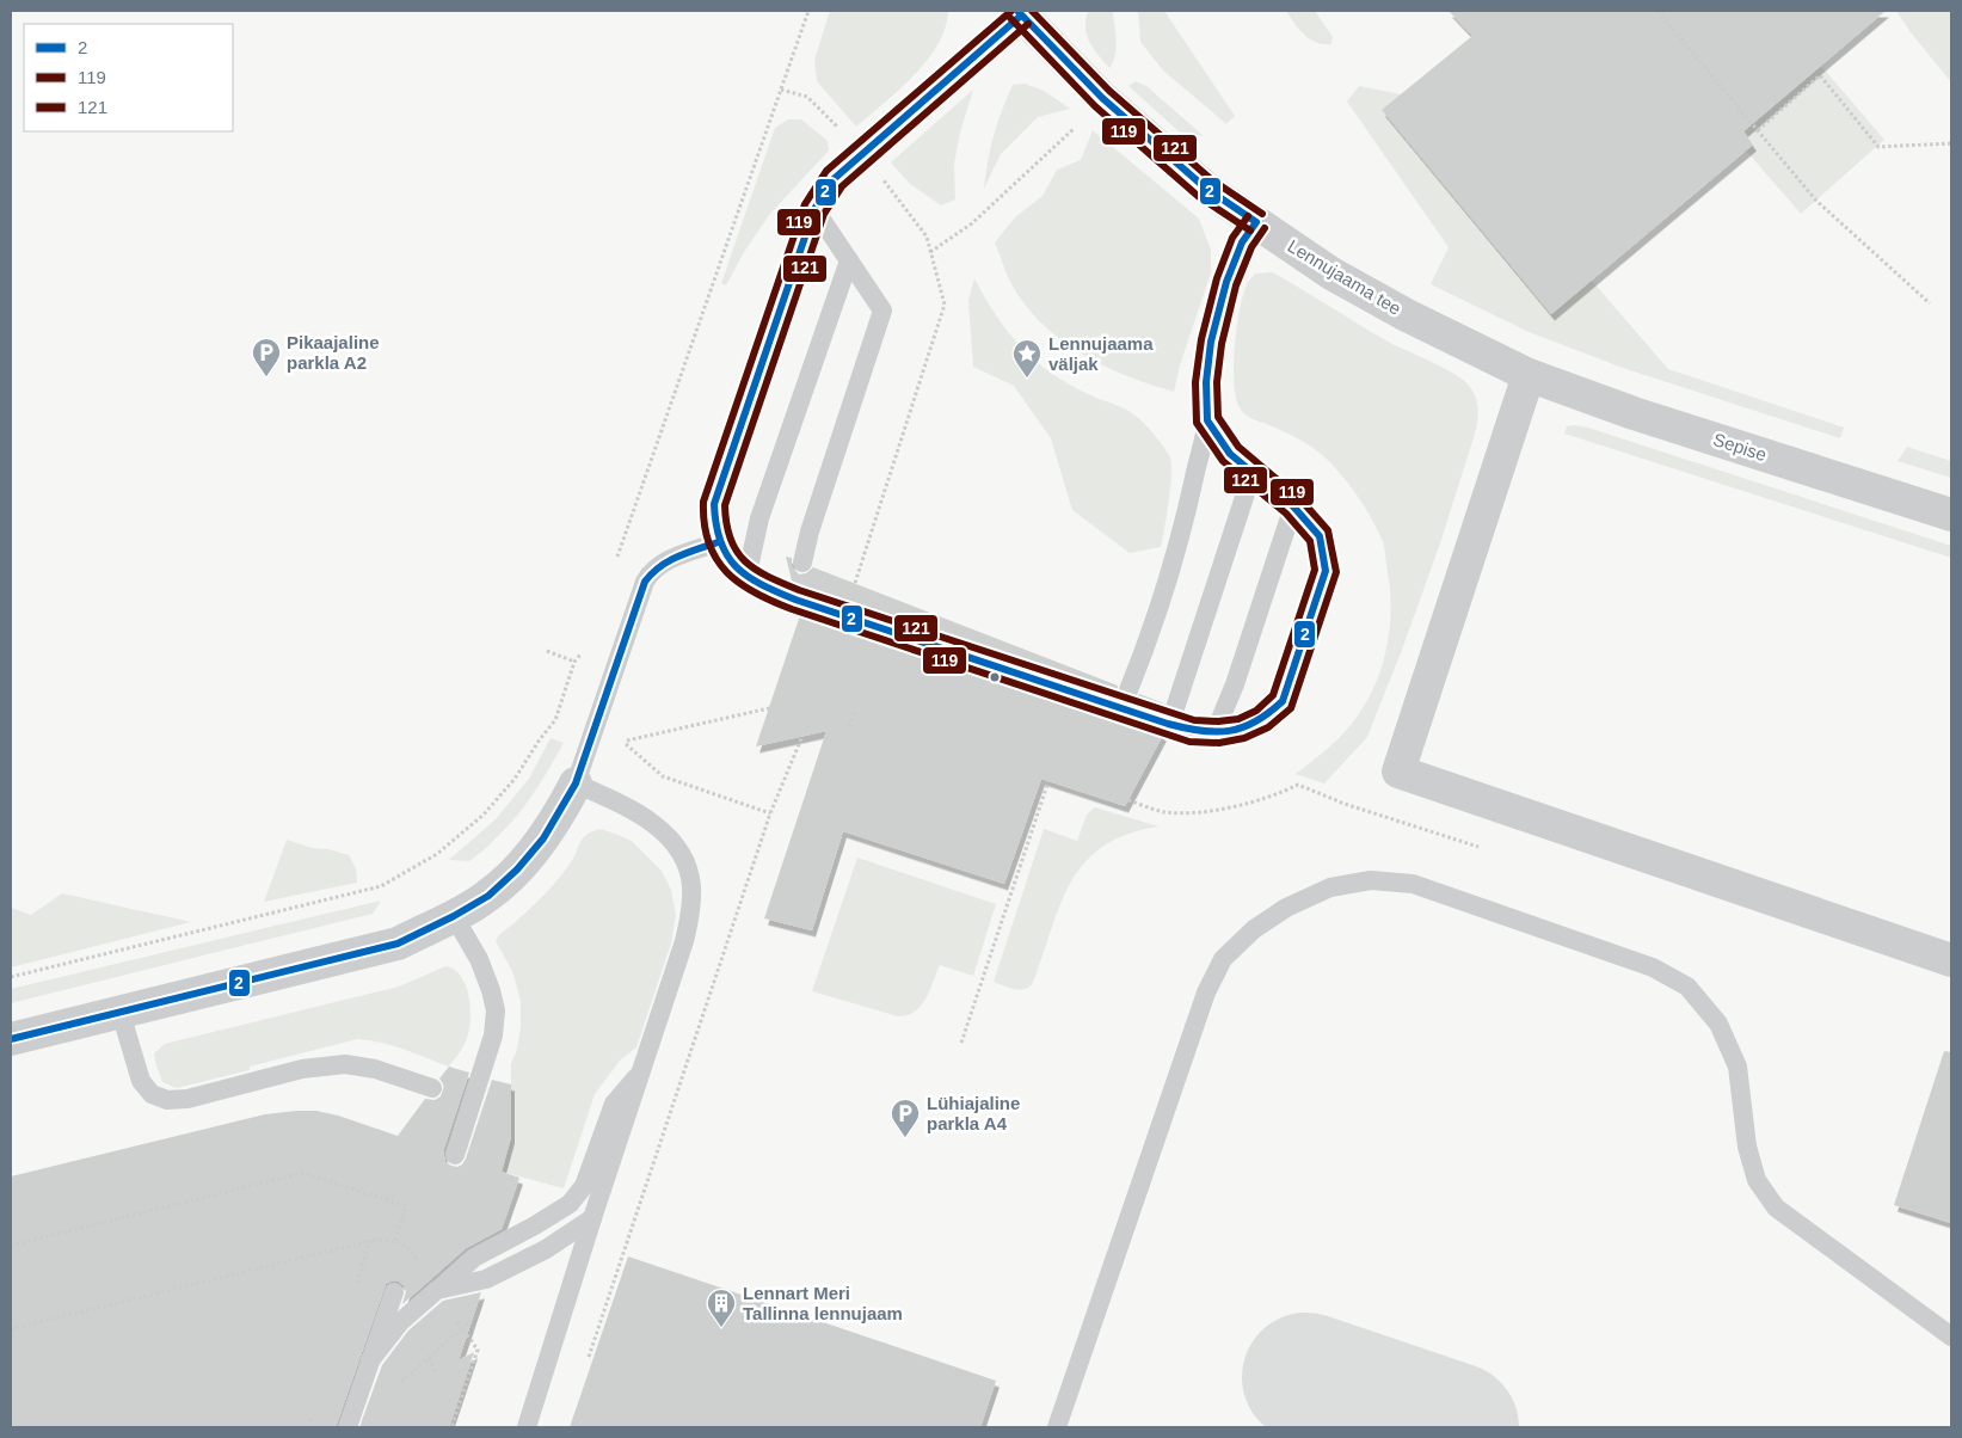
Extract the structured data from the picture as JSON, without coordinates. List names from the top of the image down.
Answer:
{
  "streets": {
    "street": ["Lennujaama tee", "Sepise"]
  },
  "crossings": [
    ["Lennujaama tee", "Sepise"]
  ],
  "places": {
    "parking": ["Pikaajaline parkla A2", "Lühiajaline parkla A4"],
    "place": ["Lennujaama väljak"],
    "building": ["Lennart Meri Tallinna lennujaam"]
  },
  "lines": ["transit line 2", "transit line 119", "transit line 121"],
  "legend": ["2", "119", "121"]
}
